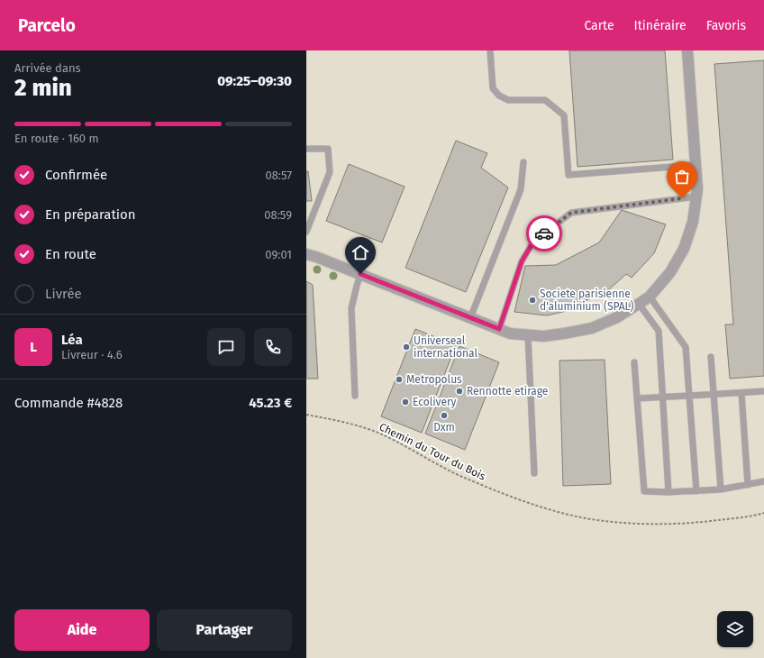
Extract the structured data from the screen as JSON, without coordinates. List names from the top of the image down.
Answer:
{
  "streets": {
    "path": ["Chemin du Tour du Bois"]
  },
  "places": [
    "Societe parisienne d'aluminium (SPAL)",
    "Universeal international",
    "Metropolus",
    "Rennotte etirage",
    "Ecolivery",
    "Dxm"
  ],
  "page": {
    "header": "Parcelo",
    "nav": ["Carte", "Itinéraire", "Favoris"],
    "heading": ["2 min", "Arrivée dans", "09:25–09:30"],
    "panel": [
      "Léa",
      "Livreur · 4.6",
      "Commande #4828",
      "45.23 €"
    ],
    "bar": "En route · 160 m",
    "list": [
      ["Confirmée", "08:57"],
      ["En préparation", "08:59"],
      ["En route", "09:01"],
      "Livrée"
    ],
    "round": "L",
    "buttons": ["Aide", "Partager"]
  }
}
